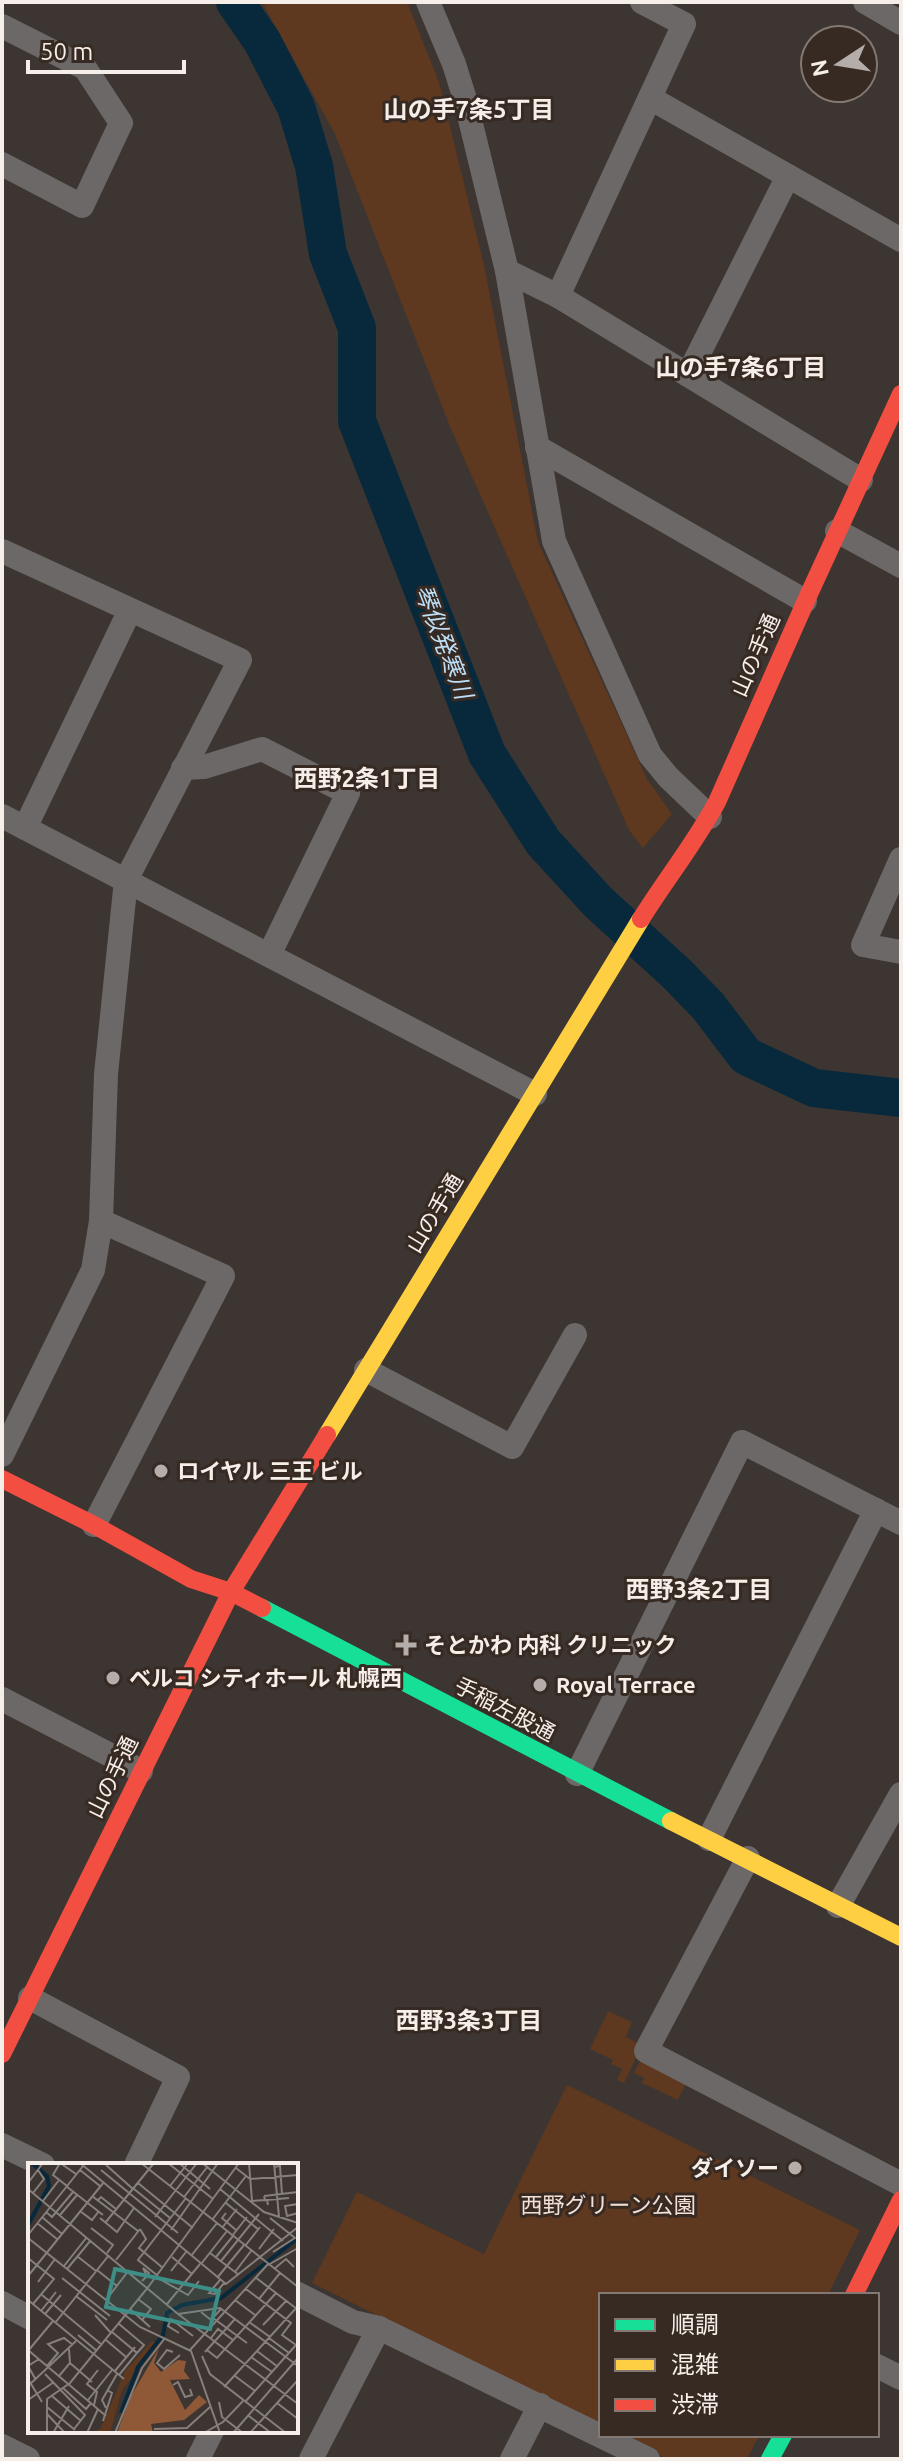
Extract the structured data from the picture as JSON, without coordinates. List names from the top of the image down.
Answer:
{
  "streets": {
    "main road": ["山の手通", "手稲左股通"]
  },
  "crossings": [
    ["山の手通", "手稲左股通"]
  ],
  "districts": [
    "山の手7条5丁目",
    "山の手7条6丁目",
    "西野2条1丁目",
    "西野3条2丁目",
    "西野3条3丁目"
  ],
  "water": ["琴似発寒川"],
  "parks": ["西野グリーン公園"],
  "places": {
    "other": [
      "ロイヤル 三王 ビル",
      "ベルコ シティホール 札幌西",
      "Royal Terrace",
      "ダイソー"
    ],
    "health": ["そとかわ 内科 クリニック"]
  },
  "legend": ["順調", "混雑", "渋滞"],
  "scale_bar": "50 m",
  "north": "left"
}
